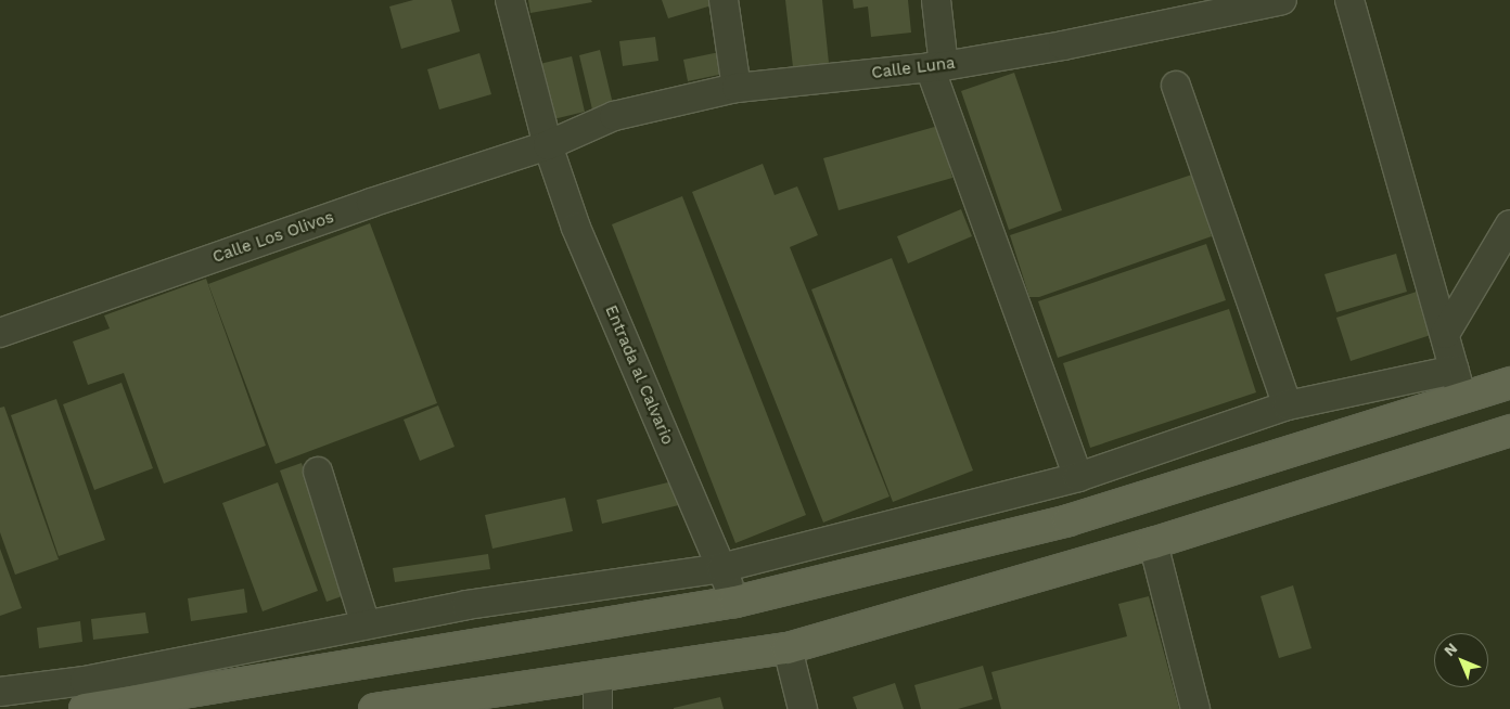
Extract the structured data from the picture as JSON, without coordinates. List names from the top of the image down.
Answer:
{
  "streets": {
    "street": ["Calle Luna", "Calle Los Olivos", "Entrada al Calvario"]
  },
  "crossings": [
    ["Calle Luna", "Calle Los Olivos"],
    ["Calle Luna", "Entrada al Calvario"],
    ["Calle Los Olivos", "Entrada al Calvario"]
  ],
  "north": "top left"
}
